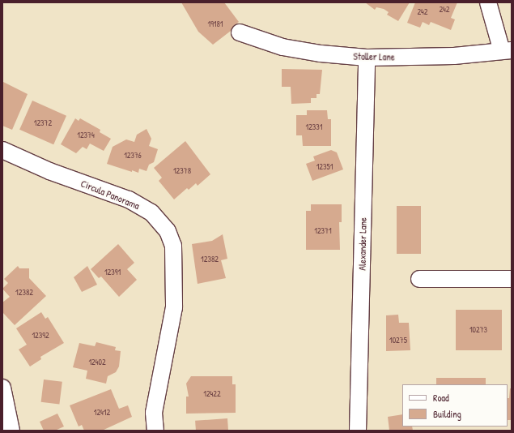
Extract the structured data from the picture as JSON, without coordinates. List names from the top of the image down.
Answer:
{
  "streets": {
    "street": ["Stoller Lane", "Circula Panorama", "Alexander Lane"]
  },
  "crossings": [
    ["Stoller Lane", "Alexander Lane"]
  ],
  "house_numbers": [
    "242",
    "242",
    "19181",
    "12372",
    "12331",
    "12374",
    "12376",
    "12351",
    "12378",
    "12371",
    "12382",
    "12391",
    "12382",
    "10273",
    "12392",
    "10275",
    "12402",
    "12422",
    "12412"
  ],
  "legend": ["Road", "Building"]
}
